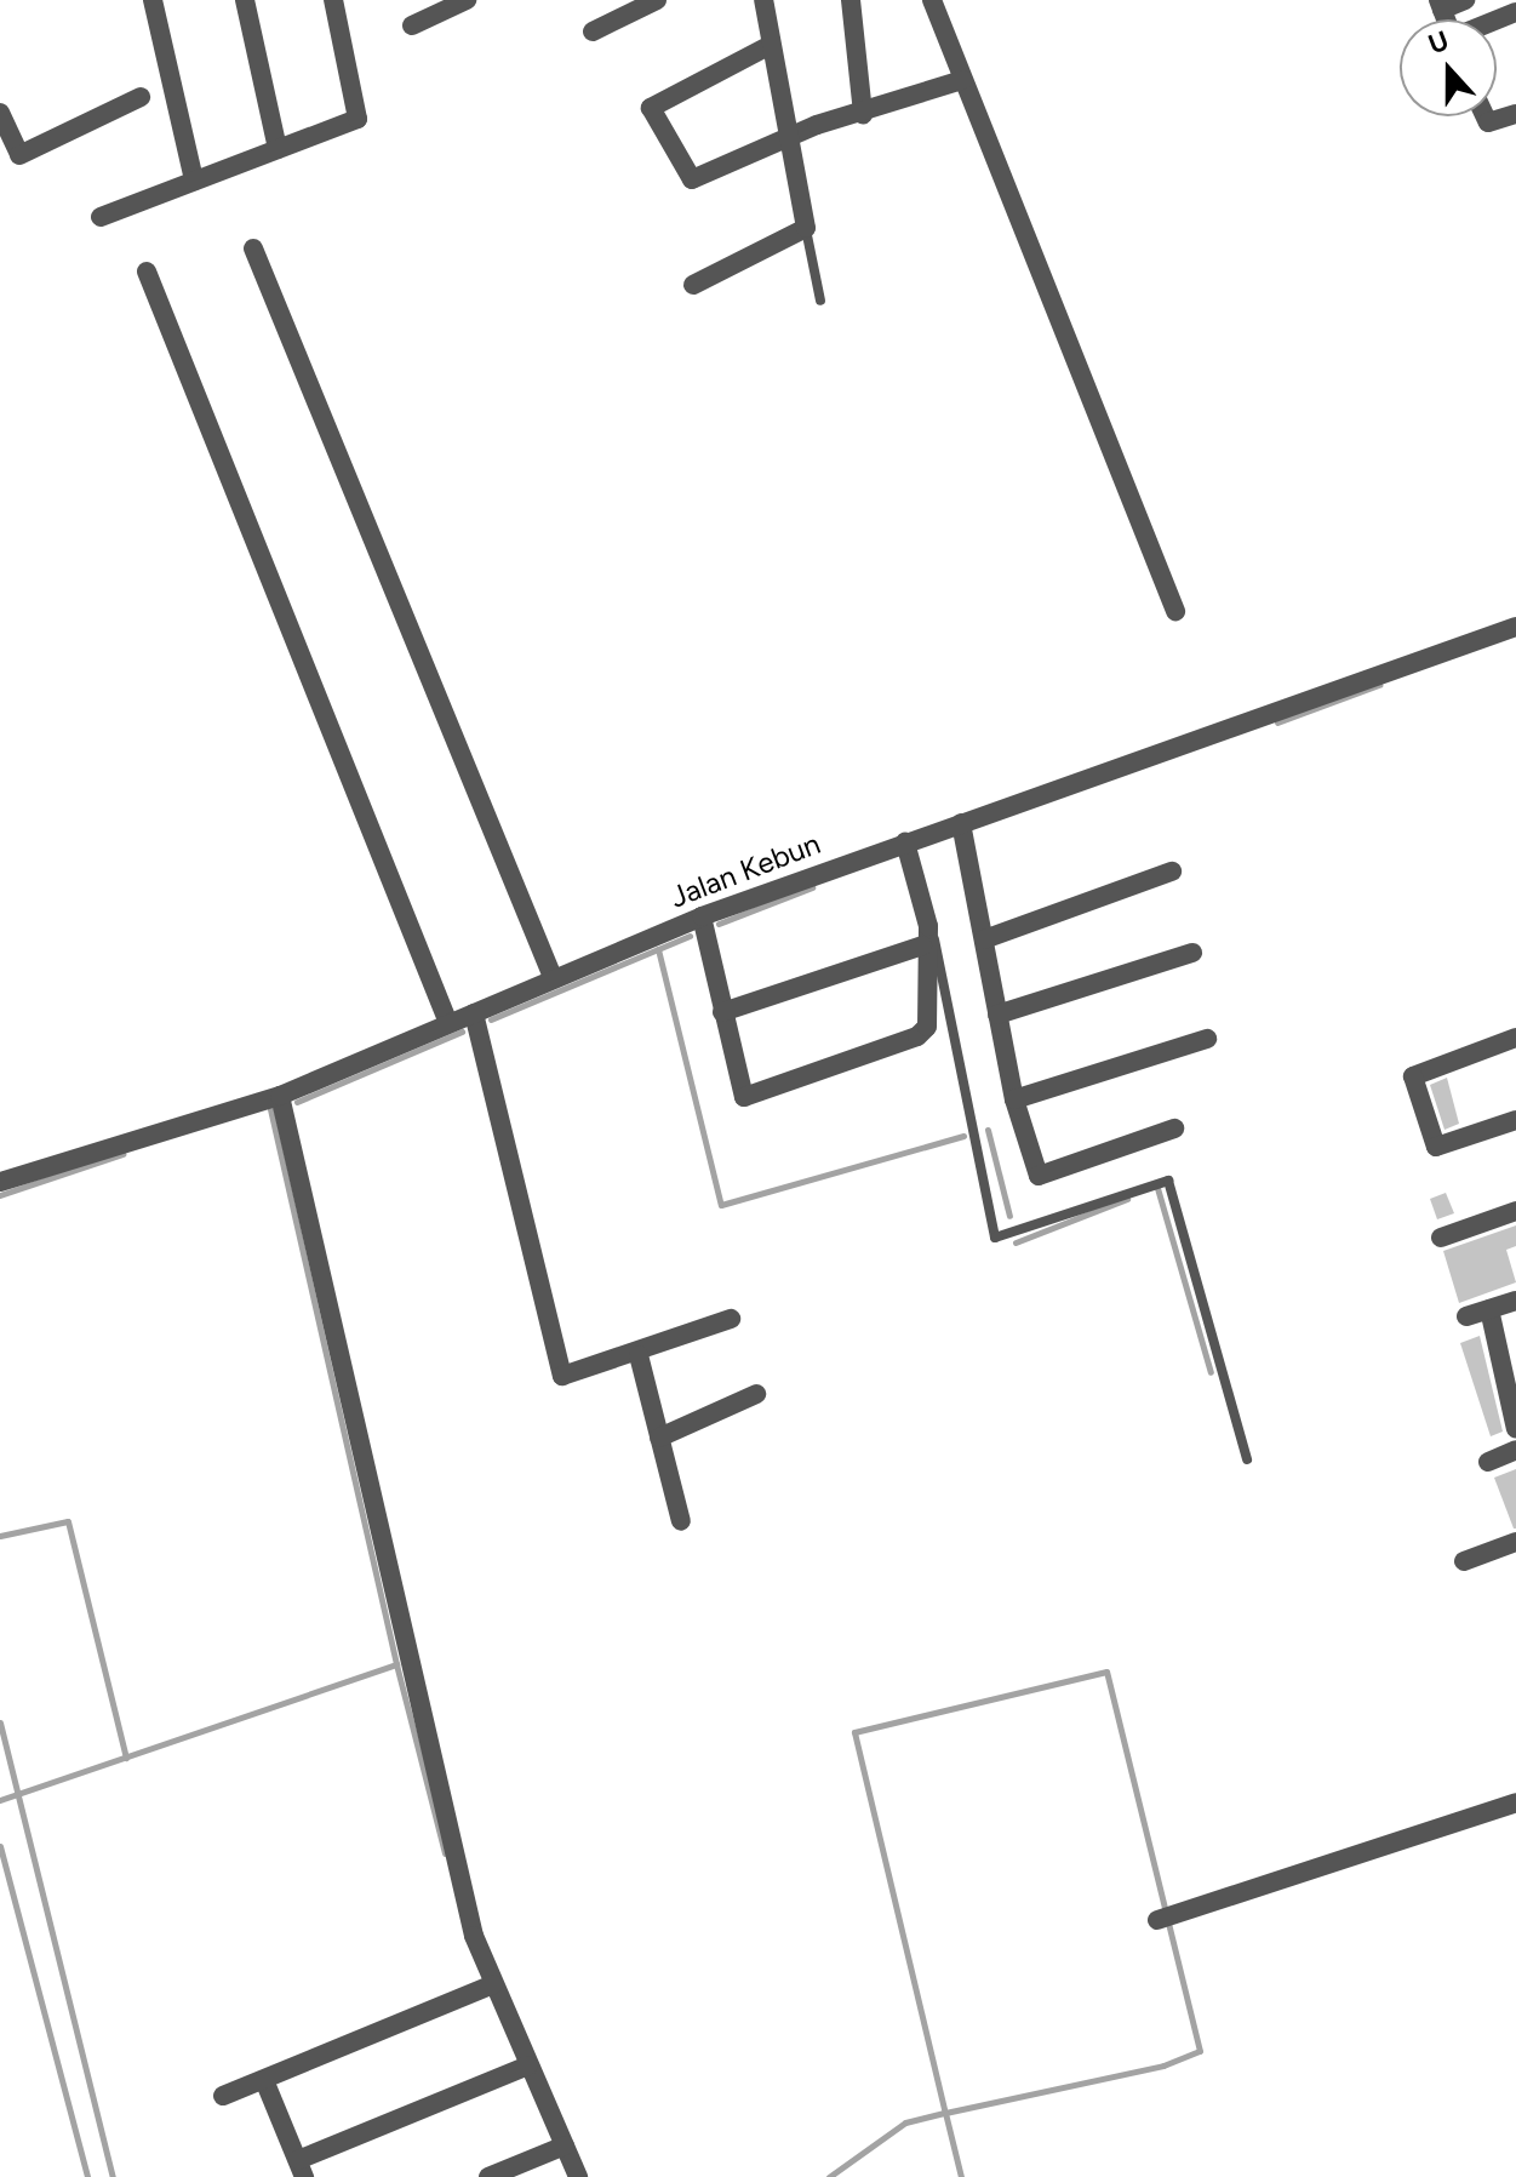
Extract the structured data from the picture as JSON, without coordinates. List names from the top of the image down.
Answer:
{
  "streets": {
    "street": ["Jalan Kebun"]
  },
  "north": "top"
}
